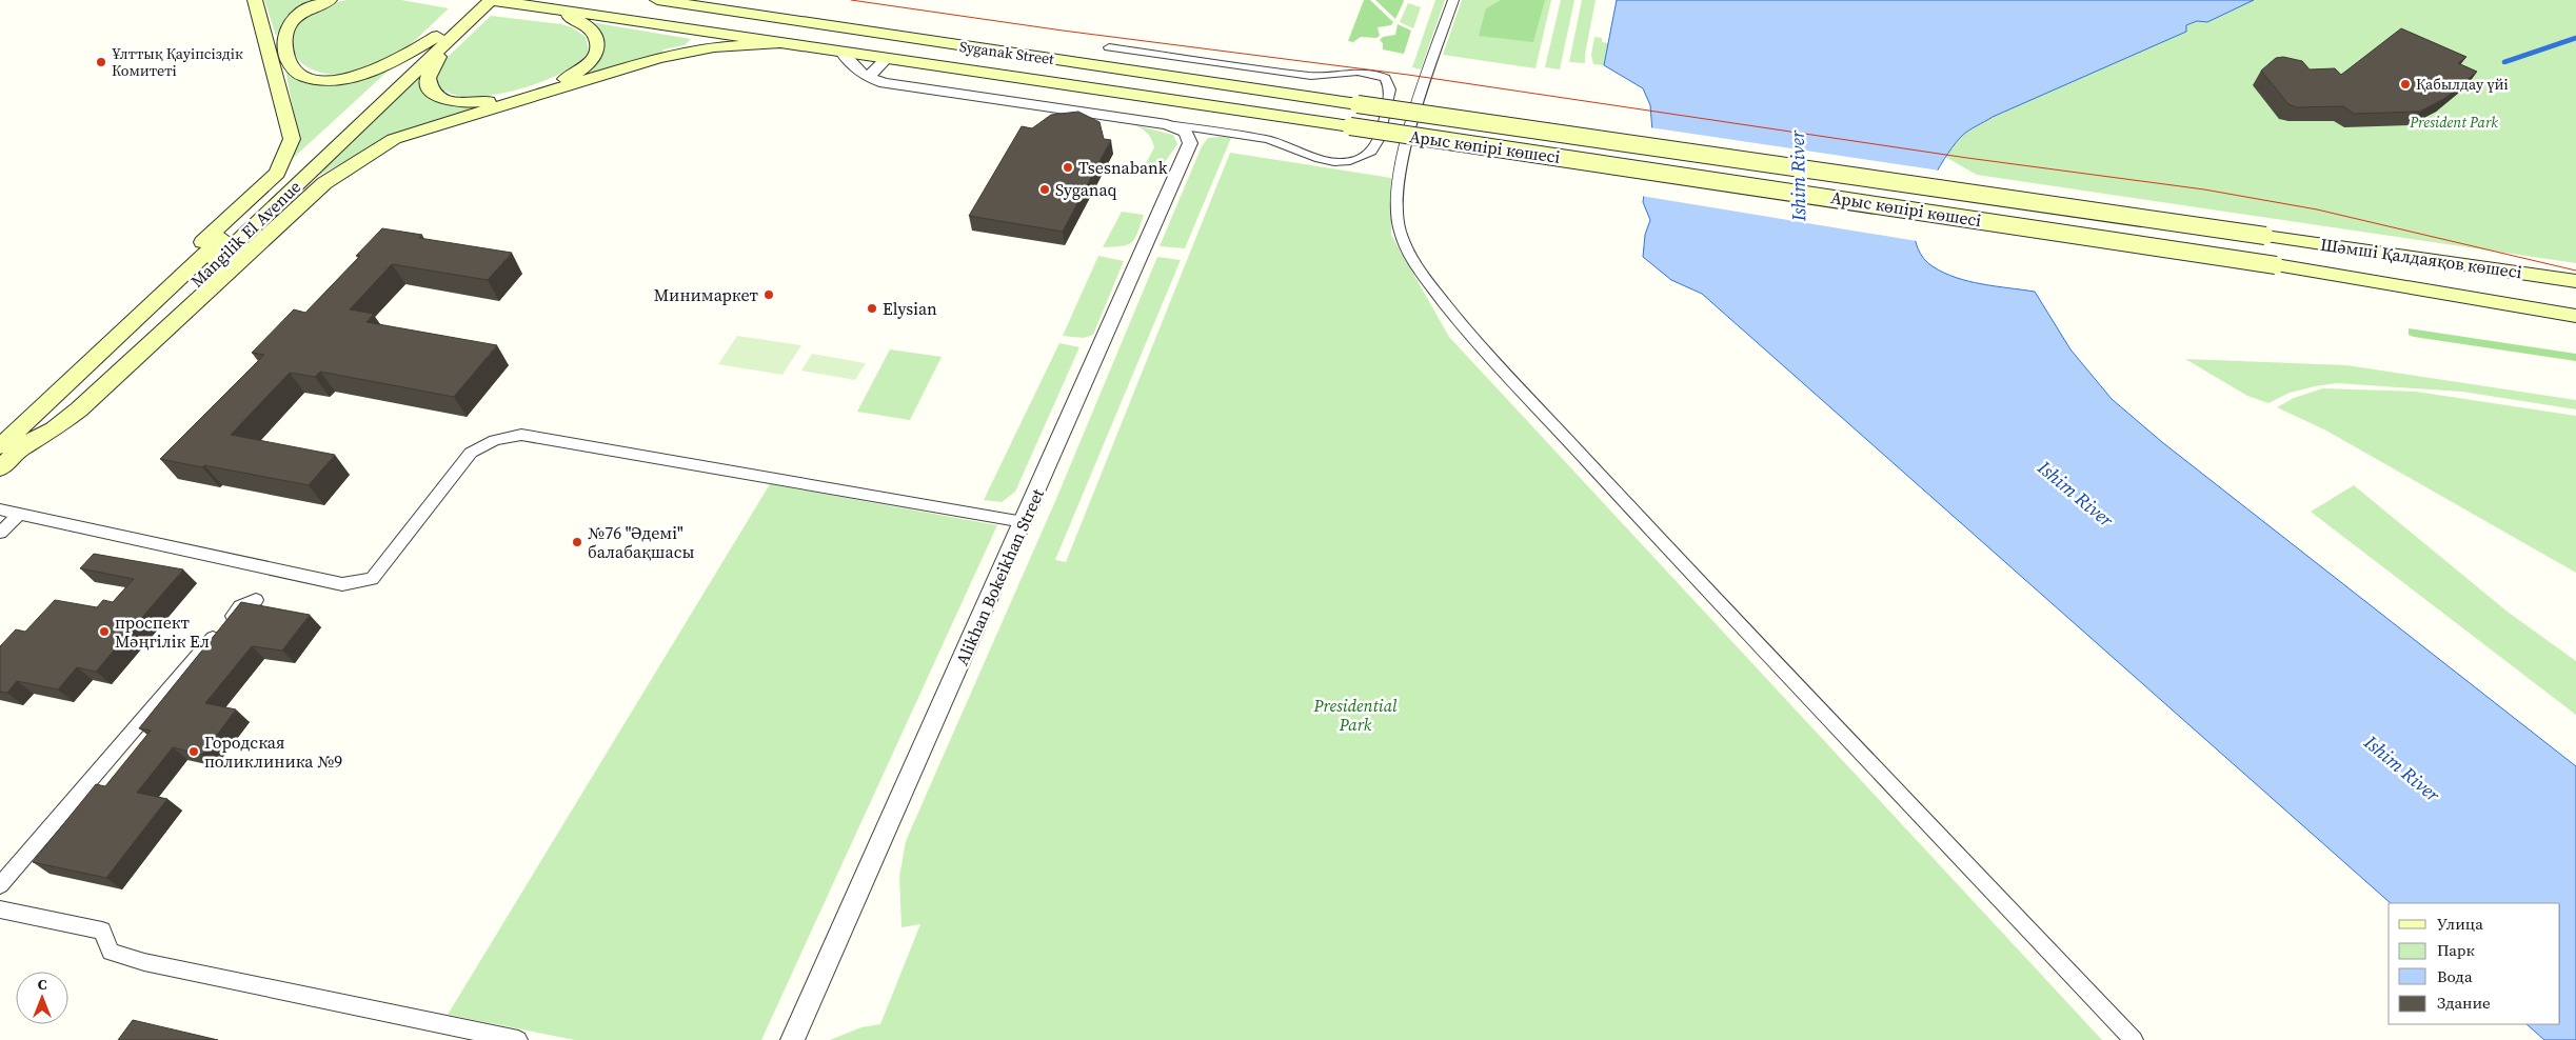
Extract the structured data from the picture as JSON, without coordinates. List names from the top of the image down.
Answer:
{
  "streets": {
    "main road": [
      "Syganak Street",
      "Арыс көпірі көшесі",
      "Mangilik El Avenue",
      "Шәмші Қалдаяқов көшесі"
    ],
    "street": ["Alikhan Bokeikhan Street"]
  },
  "crossings": [
    ["Syganak Street", "Арыс көпірі көшесі"],
    ["Syganak Street", "Mangilik El Avenue"],
    ["Арыс көпірі көшесі", "Шәмші Қалдаяқов көшесі"]
  ],
  "water": ["Ishim River"],
  "parks": ["President Park", "Presidential Park"],
  "places": [
    "Ұлттық Қауіпсіздік Комитеті",
    "Қабылдау үйі",
    "Tsesnabank",
    "Syganaq",
    "Минимаркет",
    "Elysian",
    "№76 \"Әдемі\" балабақшасы",
    "проспект Мәңгілік Ел",
    "Городская поликлиника №9"
  ],
  "legend": [
    "Улица",
    "Парк",
    "Вода",
    "Здание"
  ],
  "north": "top"
}
